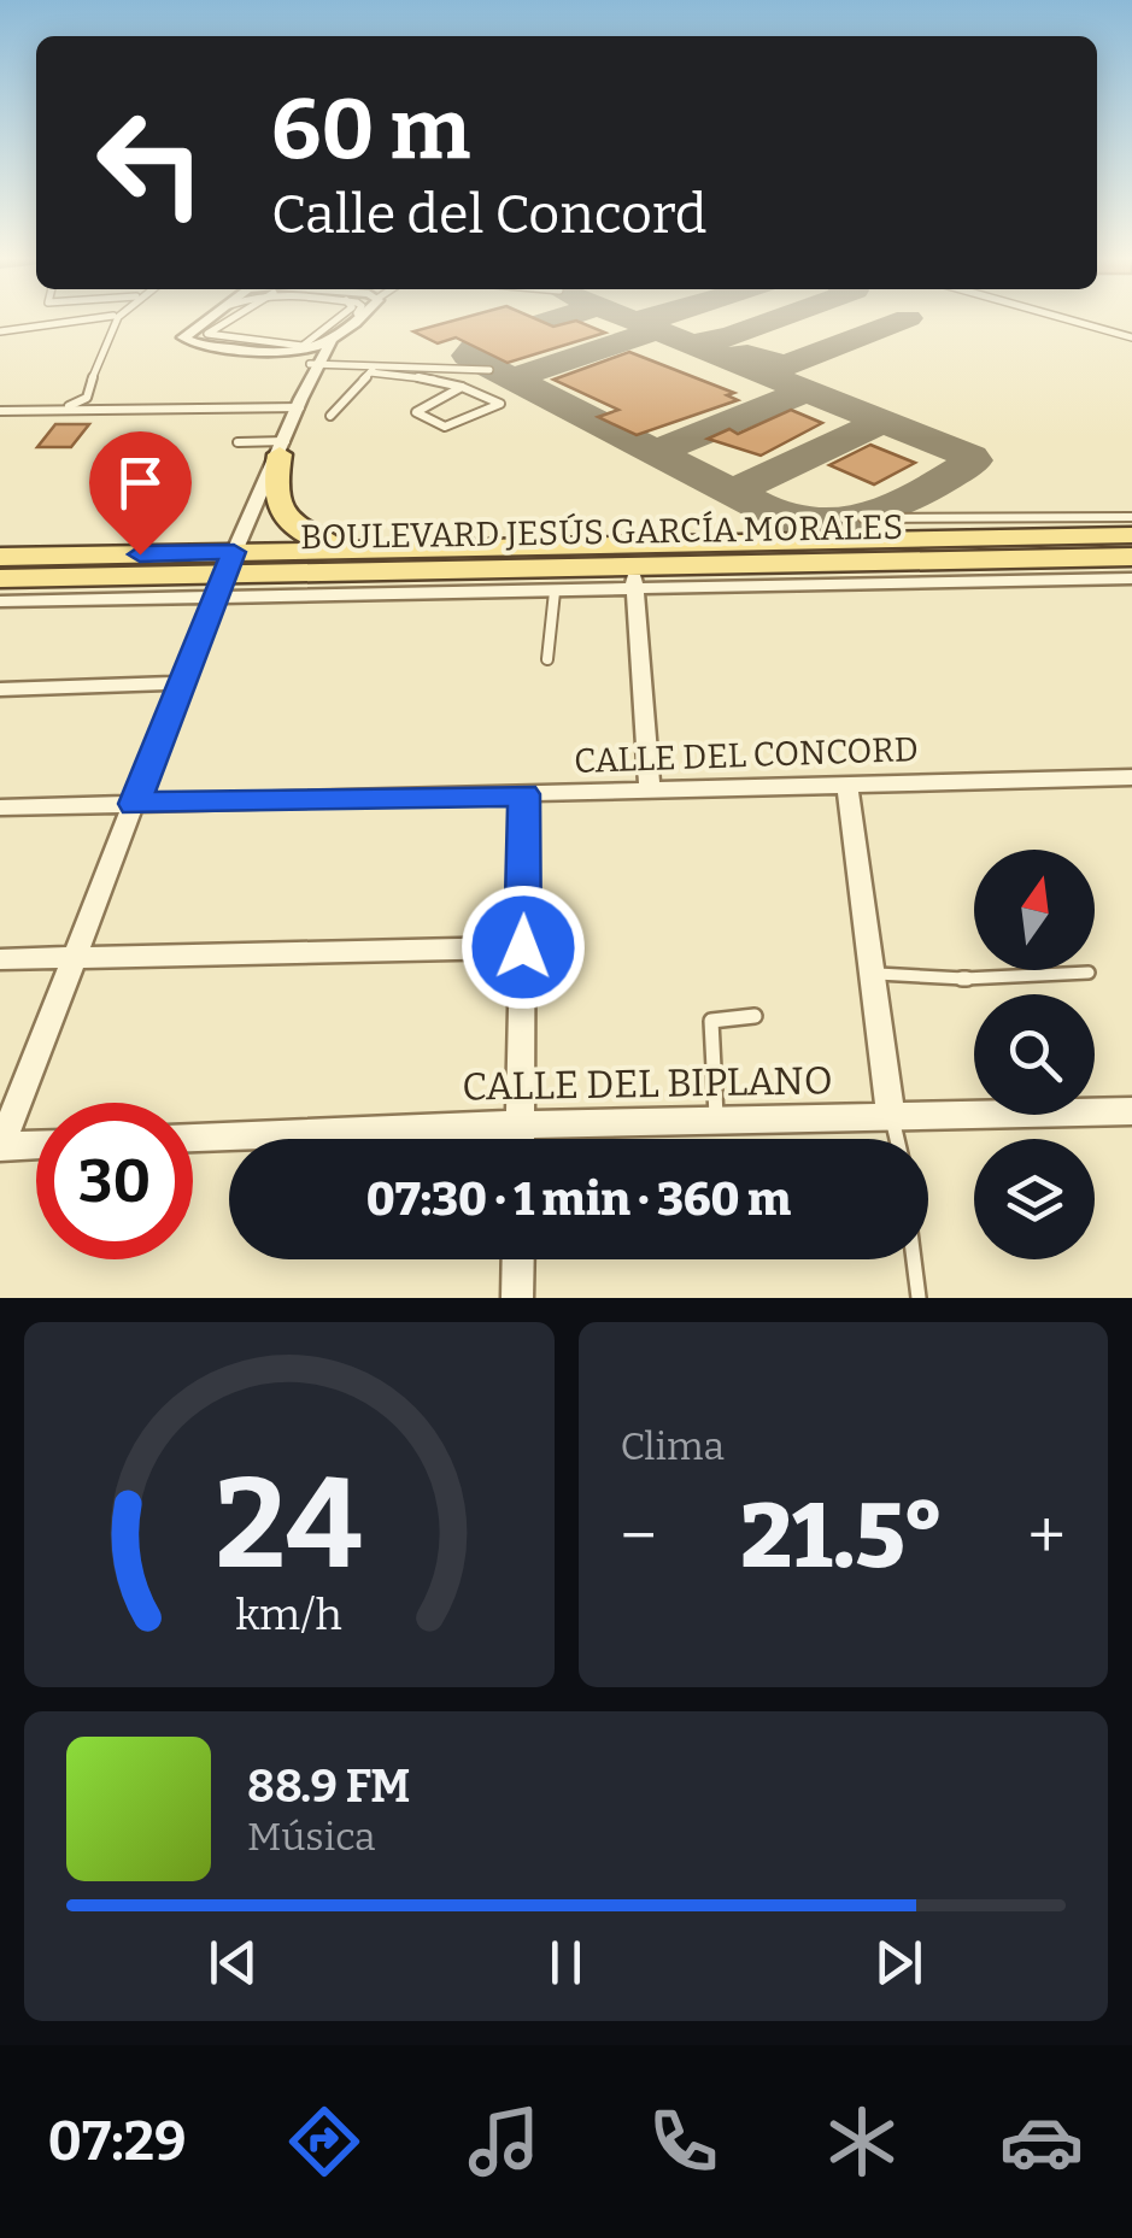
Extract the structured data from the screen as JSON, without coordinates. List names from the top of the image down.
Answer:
{
  "streets": {
    "main road": ["BOULEVARD JESÚS GARCÍA MORALES"],
    "street": ["CALLE DEL CONCORD", "CALLE DEL BIPLANO"]
  },
  "north": "top",
  "page": {
    "turn": ["60 m", "Calle del Concord"],
    "limit": "30",
    "trip": "07:30 · 1 min · 360 m",
    "tile": "Clima",
    "heat": ["−", "21.5°", "+"],
    "song": ["88.9 FM", "Música"],
    "tabs": "07:29",
    "gauge": ["24", "km/h"]
  }
}
